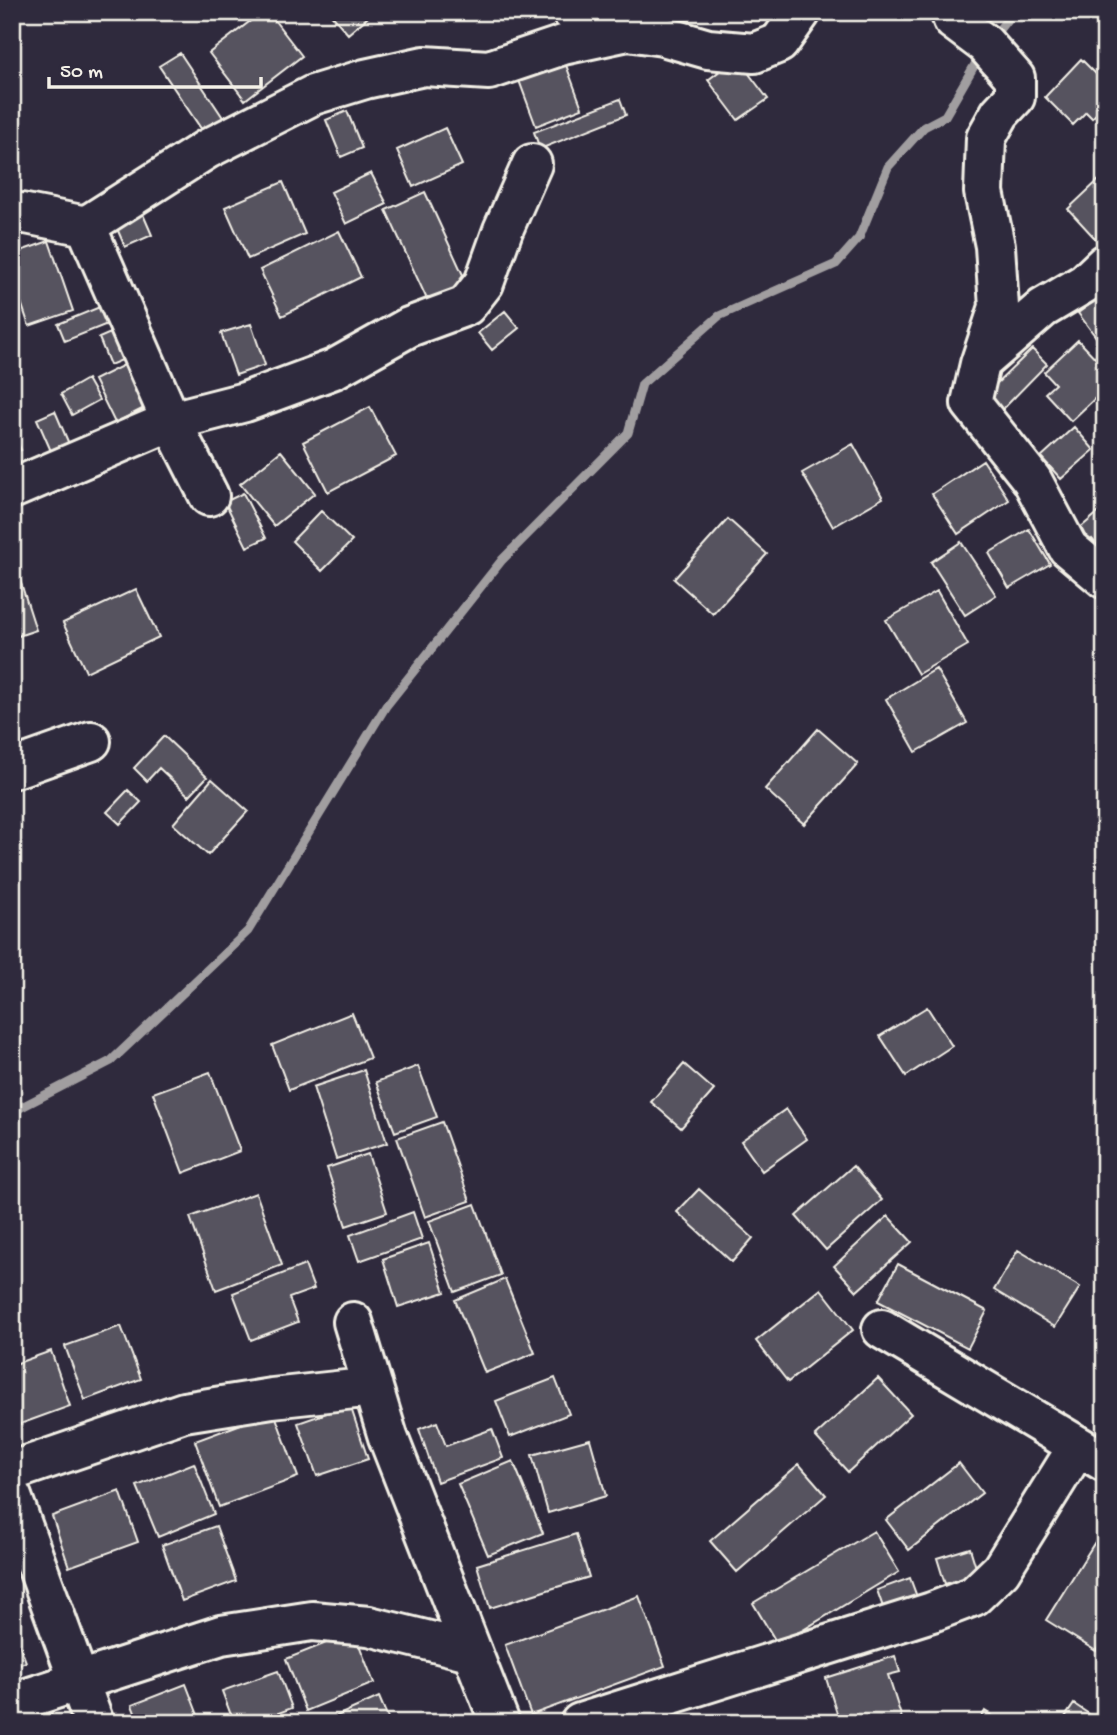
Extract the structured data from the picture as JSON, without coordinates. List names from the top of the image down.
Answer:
{
  "scale_bar": "50 m"
}
